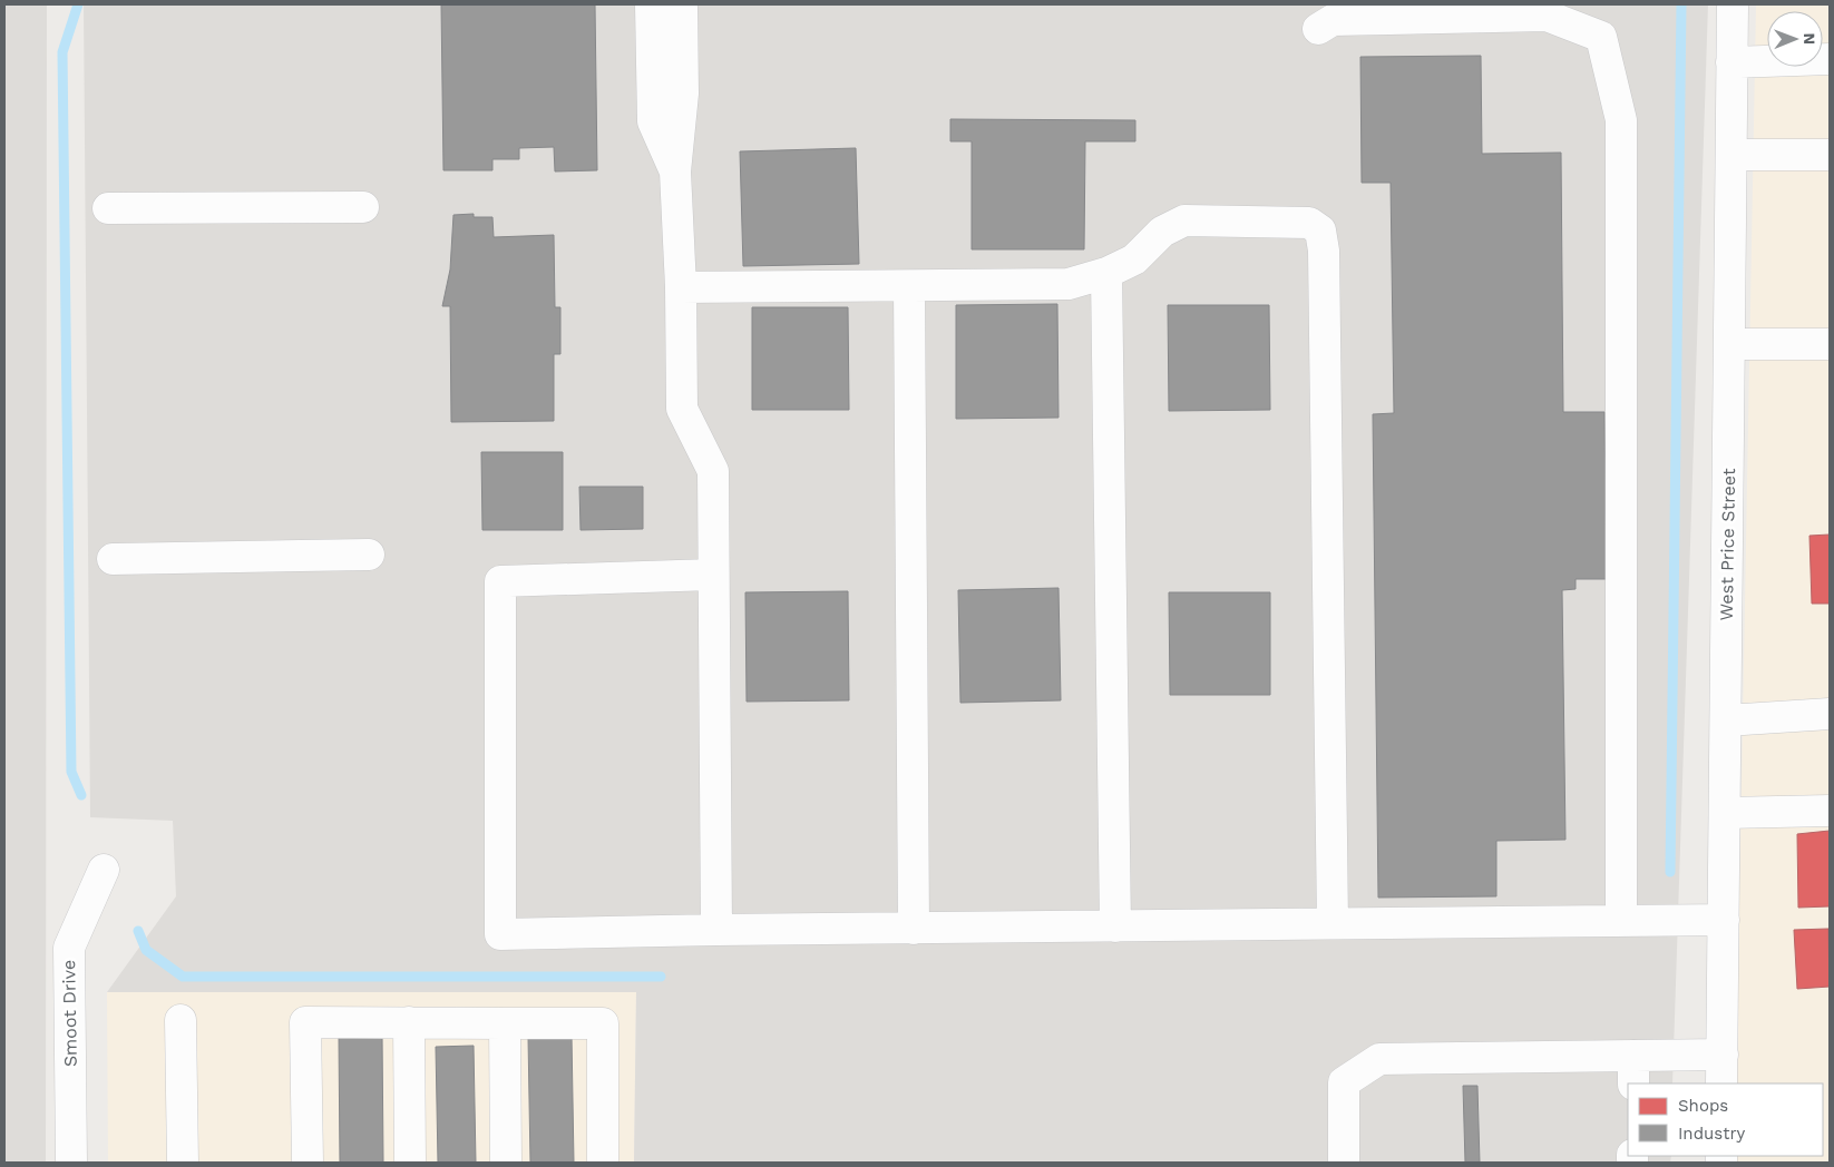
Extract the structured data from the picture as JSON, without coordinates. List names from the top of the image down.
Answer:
{
  "streets": {
    "street": ["West Price Street", "Smoot Drive"]
  },
  "legend": ["Shops", "Industry"],
  "north": "right"
}
